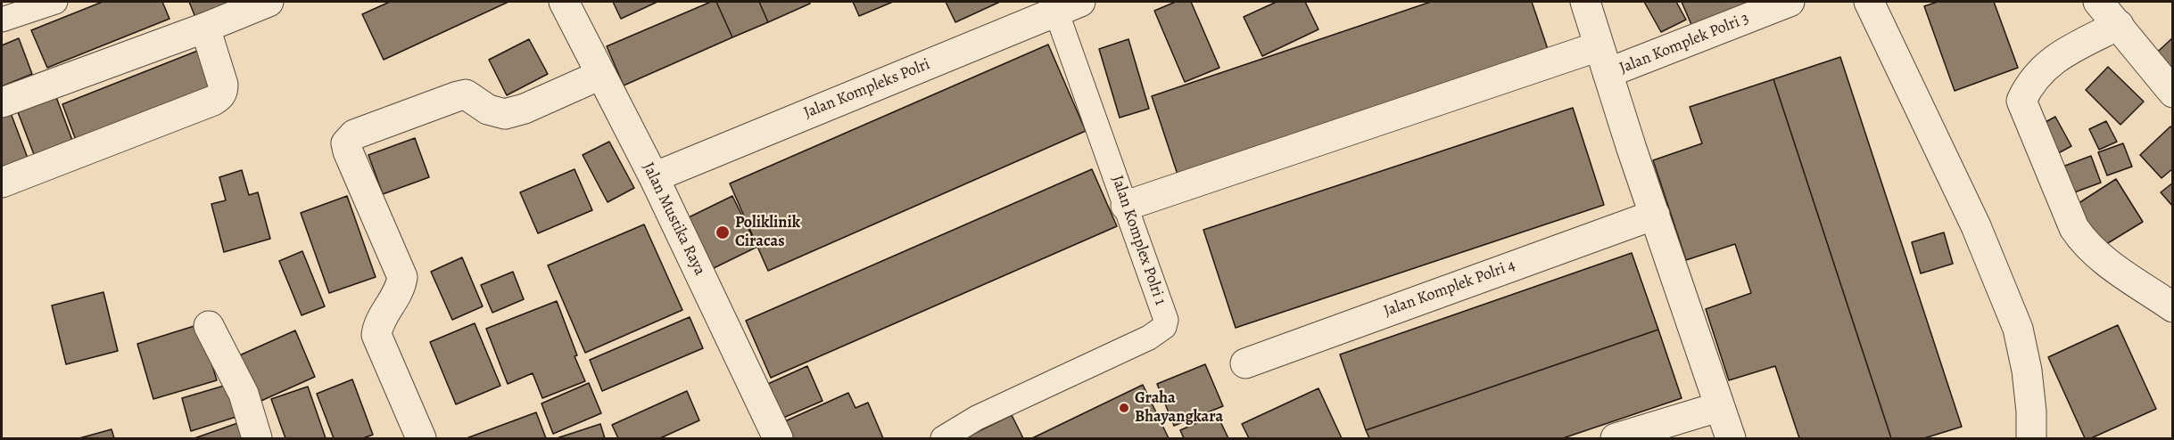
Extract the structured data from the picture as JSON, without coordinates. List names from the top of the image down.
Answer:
{
  "streets": {
    "street": [
      "Jalan Komplek Polri 3",
      "Jalan Kompleks Polri",
      "Jalan Mustika Raya",
      "Jalan Komplek Polri 4"
    ],
    "lane": ["Jalan Komplex Polri 1"]
  },
  "crossings": [
    ["Jalan Kompleks Polri", "Jalan Mustika Raya"],
    ["Jalan Kompleks Polri", "Jalan Komplex Polri 1"]
  ],
  "places": ["Poliklinik Ciracas", "Graha Bhayangkara"]
}
